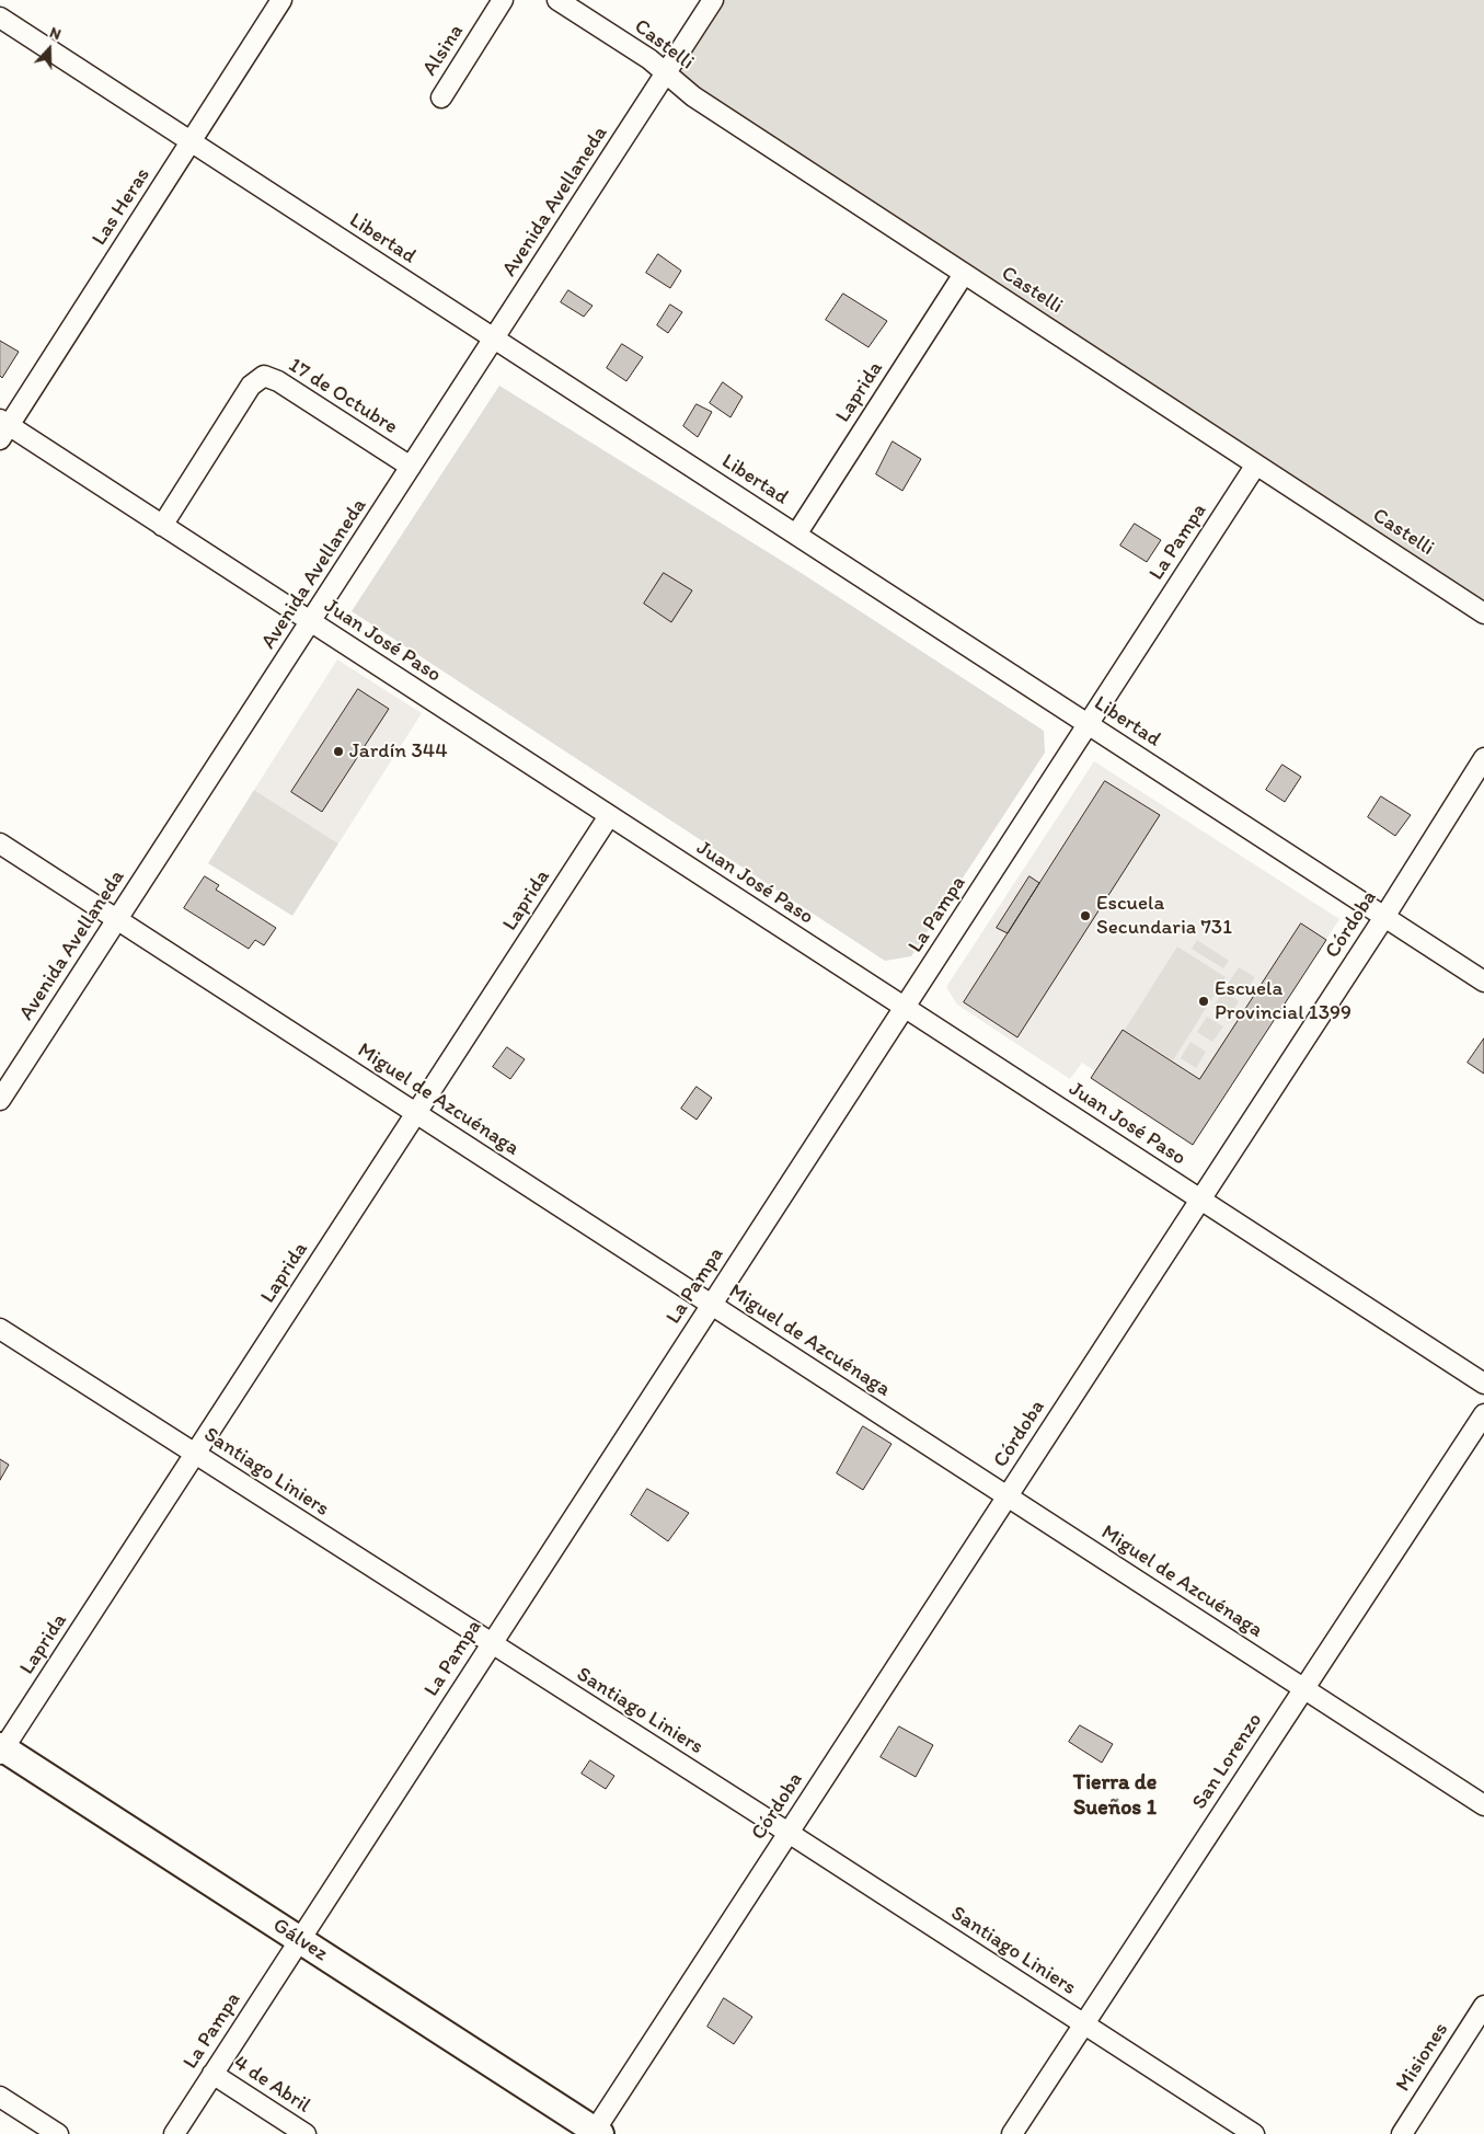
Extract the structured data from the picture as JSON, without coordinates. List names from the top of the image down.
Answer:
{
  "streets": {
    "main road": ["Gálvez"],
    "street": [
      "Castelli",
      "Alsina",
      "Avenida Avellaneda",
      "Las Heras",
      "Libertad",
      "Laprida",
      "17 de Octubre",
      "La Pampa",
      "Juan José Paso",
      "Córdoba",
      "Miguel de Azcuénaga",
      "Santiago Liniers",
      "San Lorenzo",
      "Misiones",
      "4 de Abril"
    ]
  },
  "crossings": [
    ["Castelli", "Avenida Avellaneda"],
    ["Castelli", "Laprida"],
    ["Castelli", "La Pampa"],
    ["Avenida Avellaneda", "Libertad"],
    ["Avenida Avellaneda", "17 de Octubre"],
    ["Avenida Avellaneda", "Juan José Paso"],
    ["Avenida Avellaneda", "Miguel de Azcuénaga"],
    ["Las Heras", "Libertad"],
    ["Las Heras", "Juan José Paso"],
    ["Libertad", "Laprida"],
    ["Libertad", "La Pampa"],
    ["Libertad", "Córdoba"],
    ["Laprida", "Juan José Paso"],
    ["Laprida", "Miguel de Azcuénaga"],
    ["Laprida", "Santiago Liniers"],
    ["Laprida", "Gálvez"],
    ["17 de Octubre", "Juan José Paso"],
    ["La Pampa", "Juan José Paso"],
    ["La Pampa", "Miguel de Azcuénaga"],
    ["La Pampa", "Santiago Liniers"],
    ["La Pampa", "Gálvez"],
    ["La Pampa", "4 de Abril"],
    ["Juan José Paso", "Córdoba"],
    ["Córdoba", "Miguel de Azcuénaga"],
    ["Córdoba", "Santiago Liniers"],
    ["Córdoba", "Gálvez"],
    ["Miguel de Azcuénaga", "San Lorenzo"],
    ["Santiago Liniers", "San Lorenzo"]
  ],
  "districts": ["Tierra de Sueños 1"],
  "places": ["Jardín 344", "Escuela Secundaria 731", "Escuela Provincial 1399"],
  "north": "top"
}
